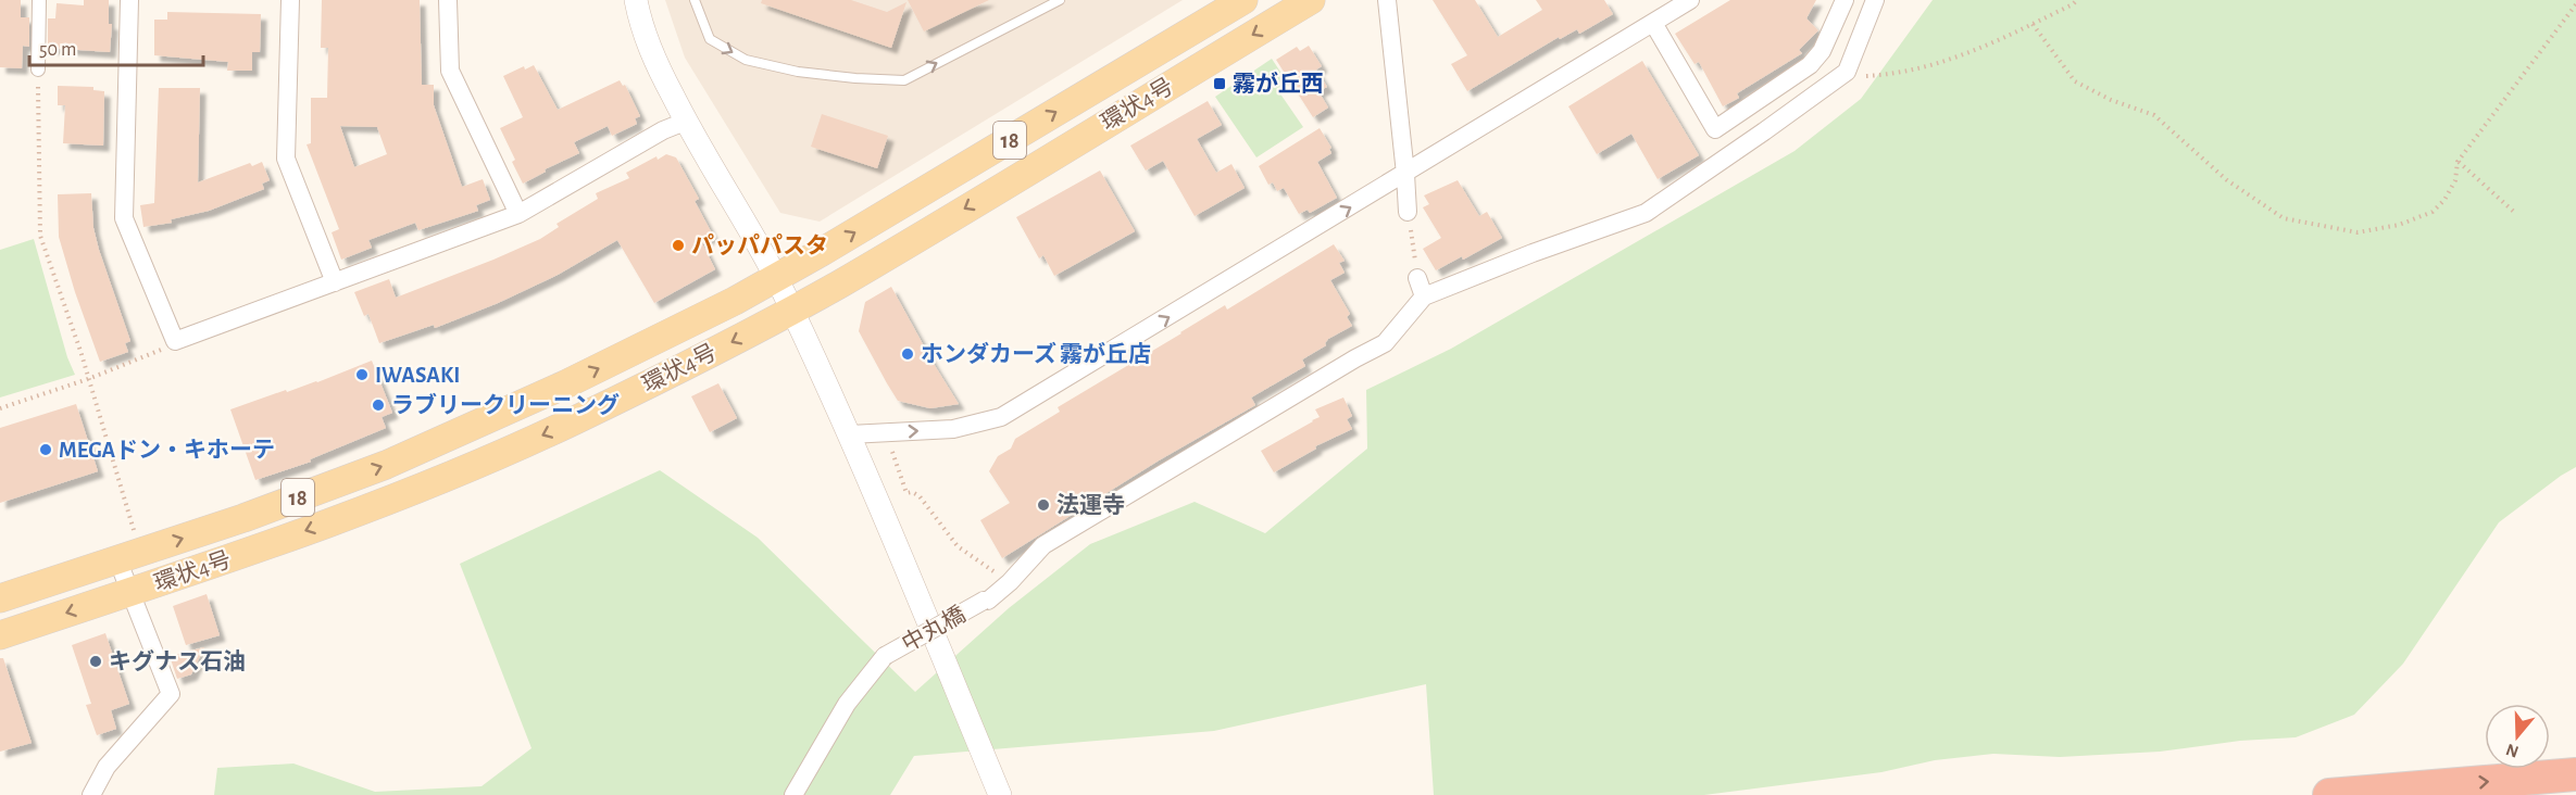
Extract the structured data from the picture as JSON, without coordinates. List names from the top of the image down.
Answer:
{
  "streets": {
    "main road": ["環状4号", "18"],
    "street": ["中丸橋"]
  },
  "places": {
    "transit": ["霧が丘西"],
    "other": [
      "パッパパスタ",
      "ホンダカーズ 霧が丘店",
      "IWASAKI",
      "ラブリークリーニング",
      "MEGAドン・キホーテ",
      "法運寺",
      "キグナス石油"
    ]
  },
  "scale_bar": "50 m",
  "north": "bottom"
}
